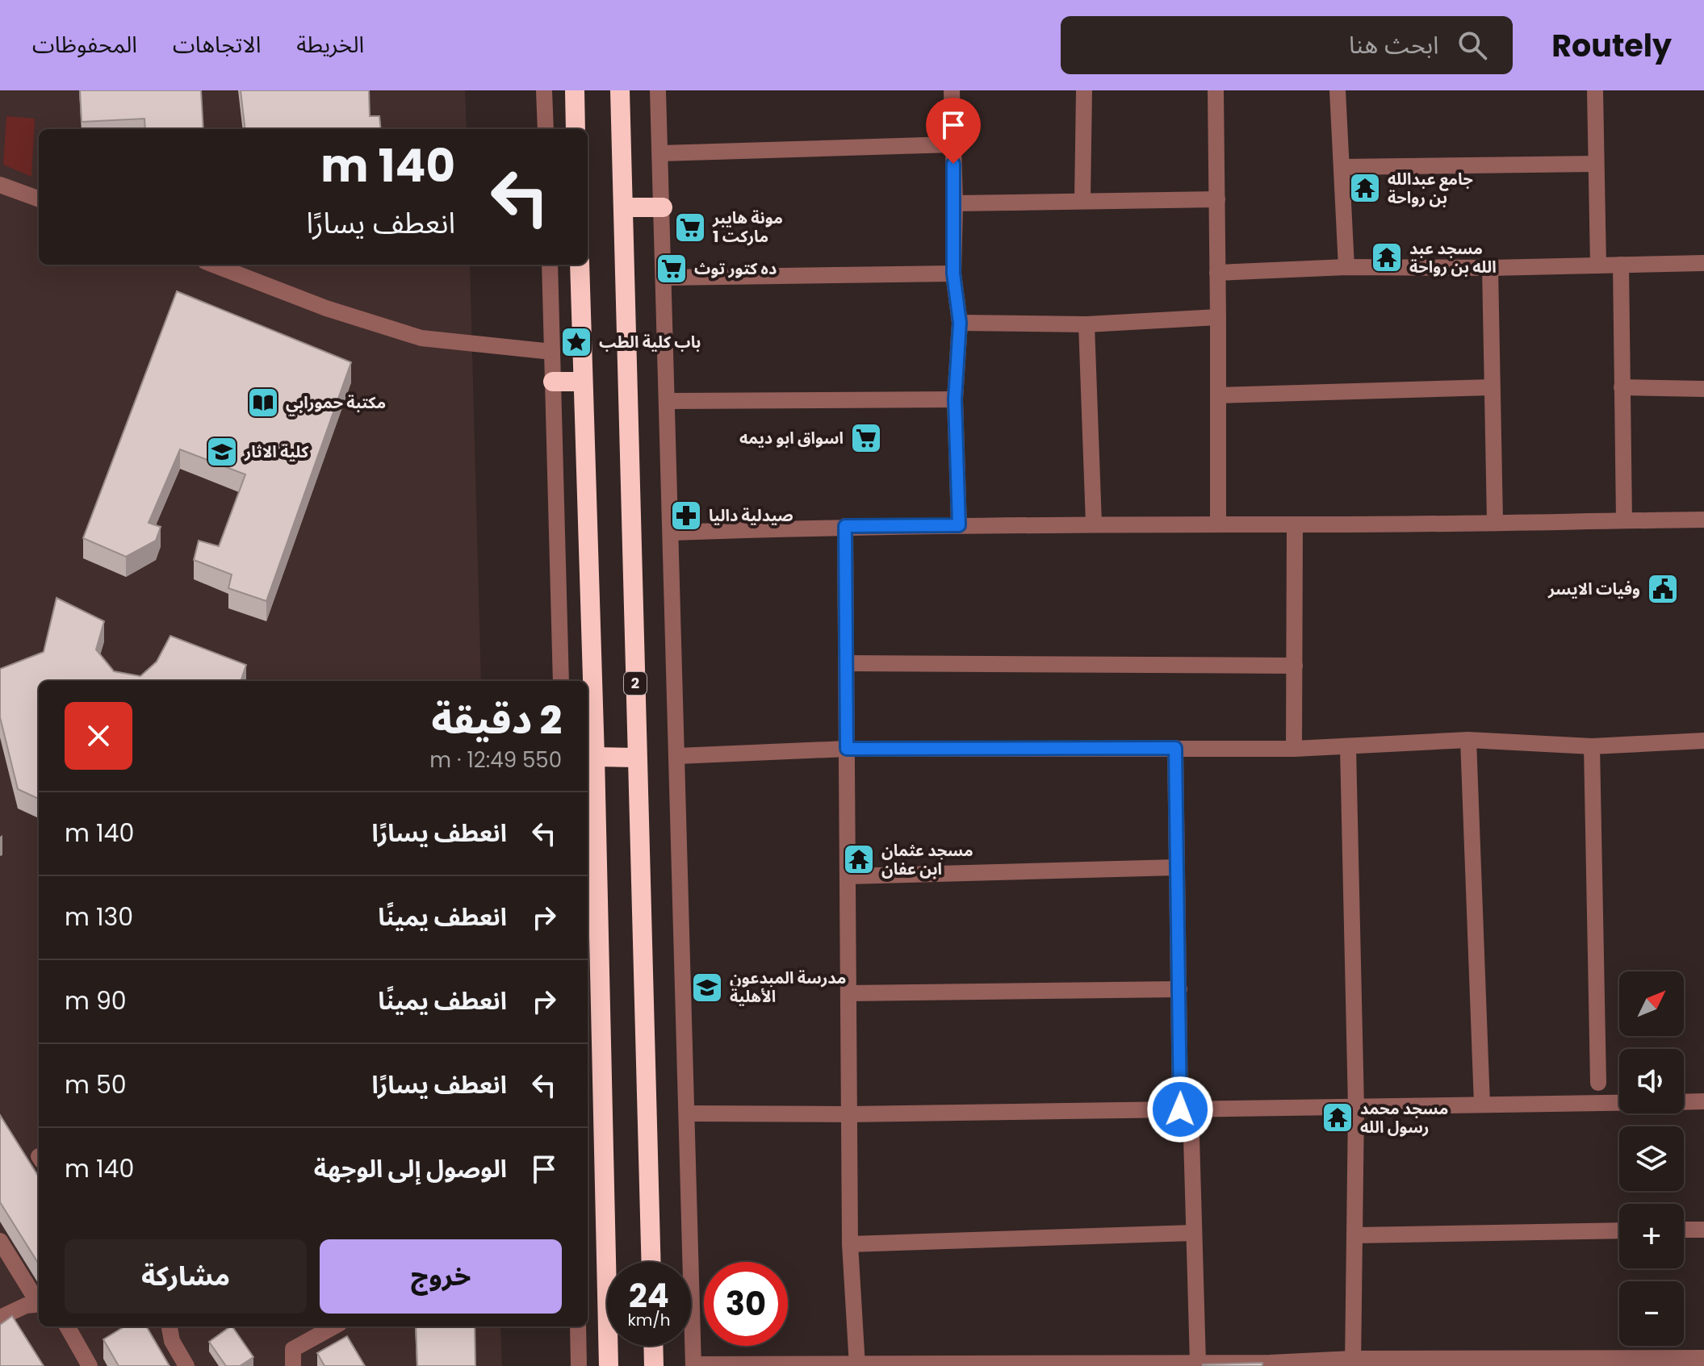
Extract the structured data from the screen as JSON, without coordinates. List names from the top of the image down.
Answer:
{
  "streets": {
    "highway": ["2"]
  },
  "places": {
    "temple": [
      "جامع عبدالله بن رواحة",
      "مسجد عبد الله بن رواحة",
      "مسجد عثمان ابن عفان",
      "مسجد محمد رسول الله"
    ],
    "supermarket": ["مونة هايبر ماركت 1", "ده كتور توث", "اسواق ابو ديمه"],
    "place": ["باب كلية الطب"],
    "library": ["مكتبة حمورابي"],
    "school or university": ["كلية الاثار", "مدرسة المبدعون الأهلية"],
    "pharmacy": ["صيدلية داليا"],
    "public building": ["وفيات الايسر"]
  },
  "north": "top right",
  "page": {
    "header": "Routely",
    "search": "ابحث هنا",
    "nav": ["الخريطة", "الاتجاهات", "المحفوظات"],
    "turn": ["140 m", "انعطف يسارًا"],
    "heading": ["2 دقيقة", "550 m · 12:49"],
    "list": [
      {
        "name": "انعطف يسارًا",
        "value": "140 m"
      },
      {
        "name": "انعطف يمينًا",
        "value": "130 m"
      },
      {
        "name": "انعطف يمينًا",
        "value": "90 m"
      },
      {
        "name": "انعطف يسارًا",
        "value": "50 m"
      },
      {
        "name": "الوصول إلى الوجهة",
        "value": "140 m"
      }
    ],
    "map_buttons": ["+", "−"],
    "buttons": ["خروج", "مشاركة"],
    "speed": "24 km/h",
    "limit": "30"
  }
}
